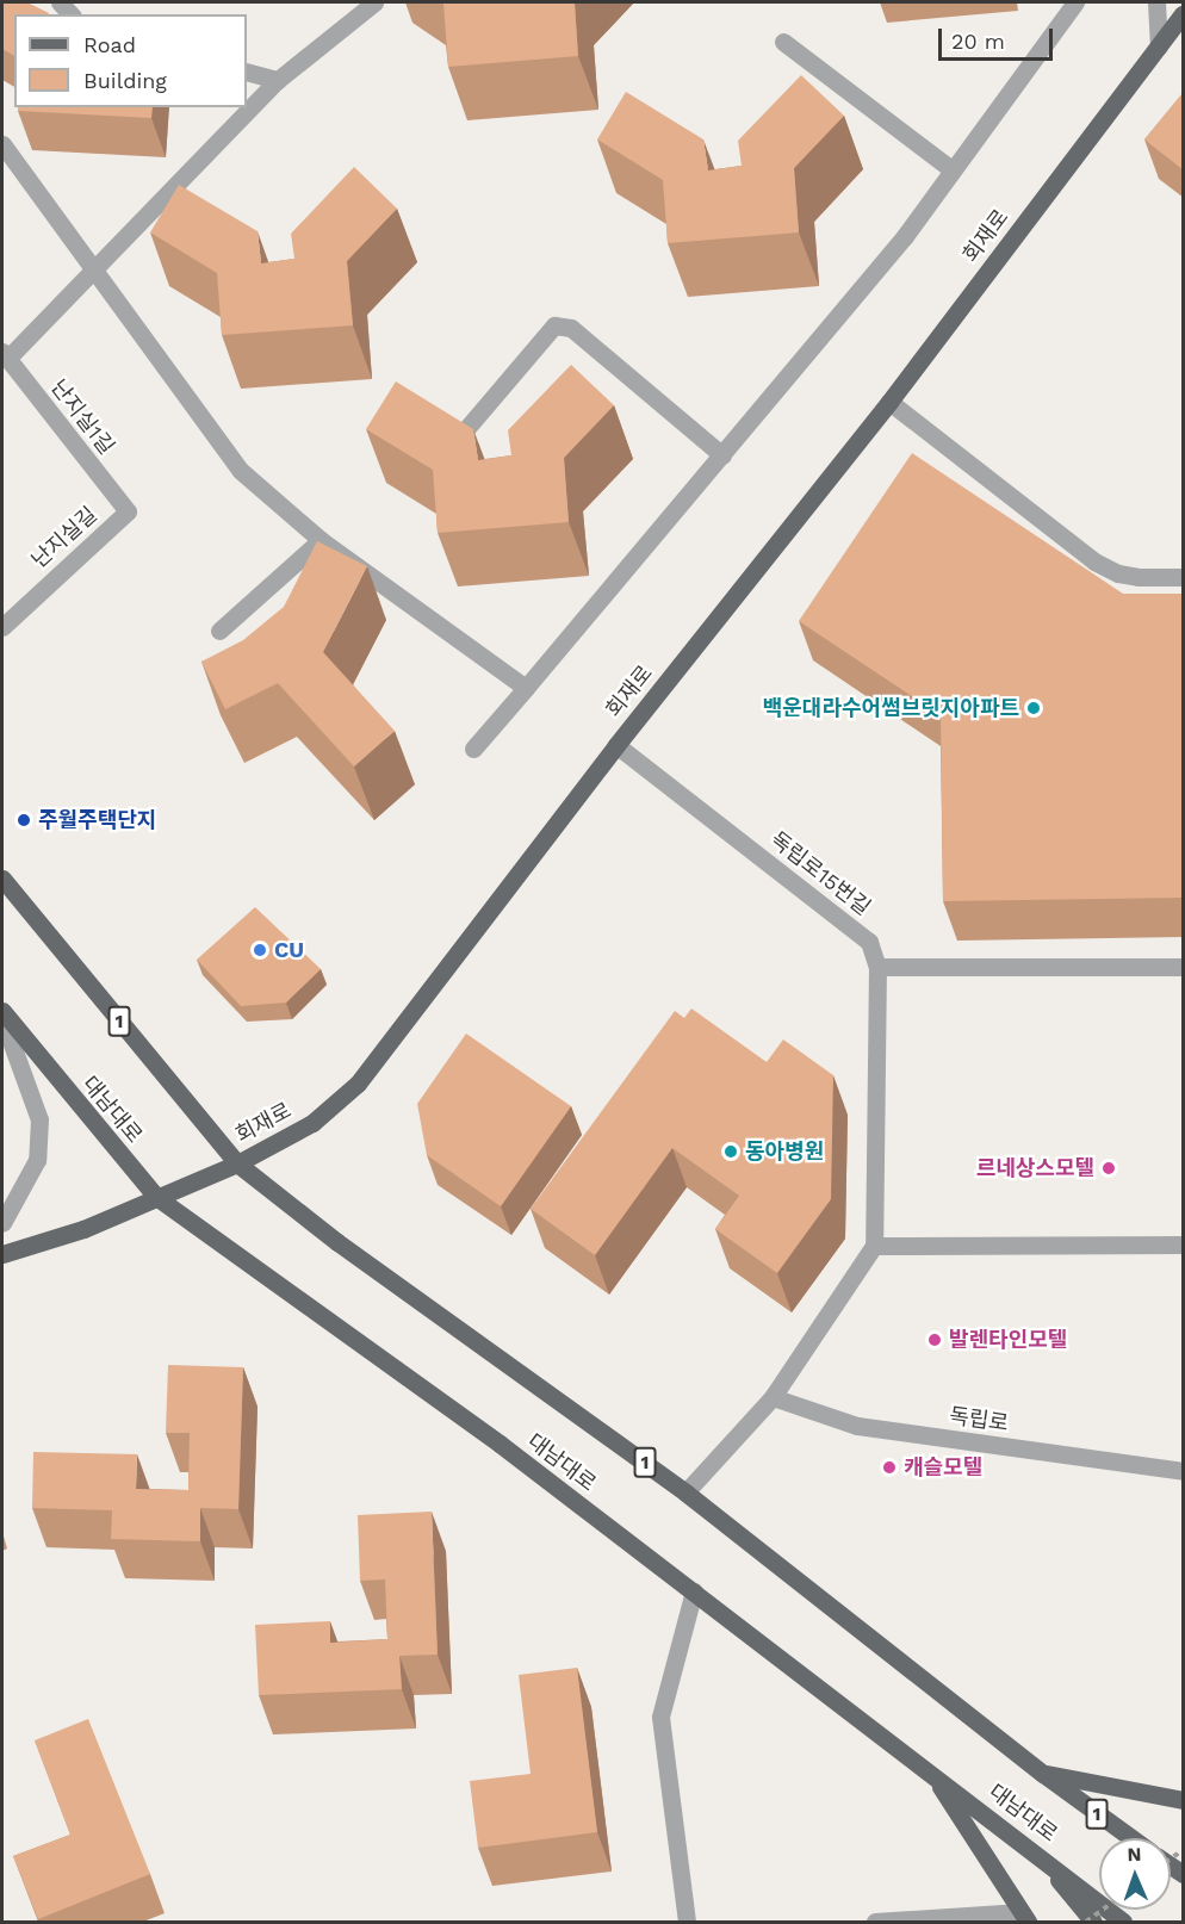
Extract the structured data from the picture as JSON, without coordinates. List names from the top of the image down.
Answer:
{
  "streets": {
    "main road": ["회재로", "1", "대남대로"],
    "street": [
      "난지실1길",
      "난지실길",
      "독립로15번길",
      "독립로"
    ]
  },
  "crossings": [
    ["회재로", "독립로15번길"],
    ["회재로", "대남대로"],
    ["난지실1길", "난지실길"]
  ],
  "places": [
    "백운대라수어썸브릿지아파트",
    "주월주택단지",
    "CU",
    "동아병원",
    "르네상스모텔",
    "발렌타인모텔",
    "캐슬모텔"
  ],
  "legend": ["Road", "Building"],
  "scale_bar": "20 m",
  "north": "top"
}
